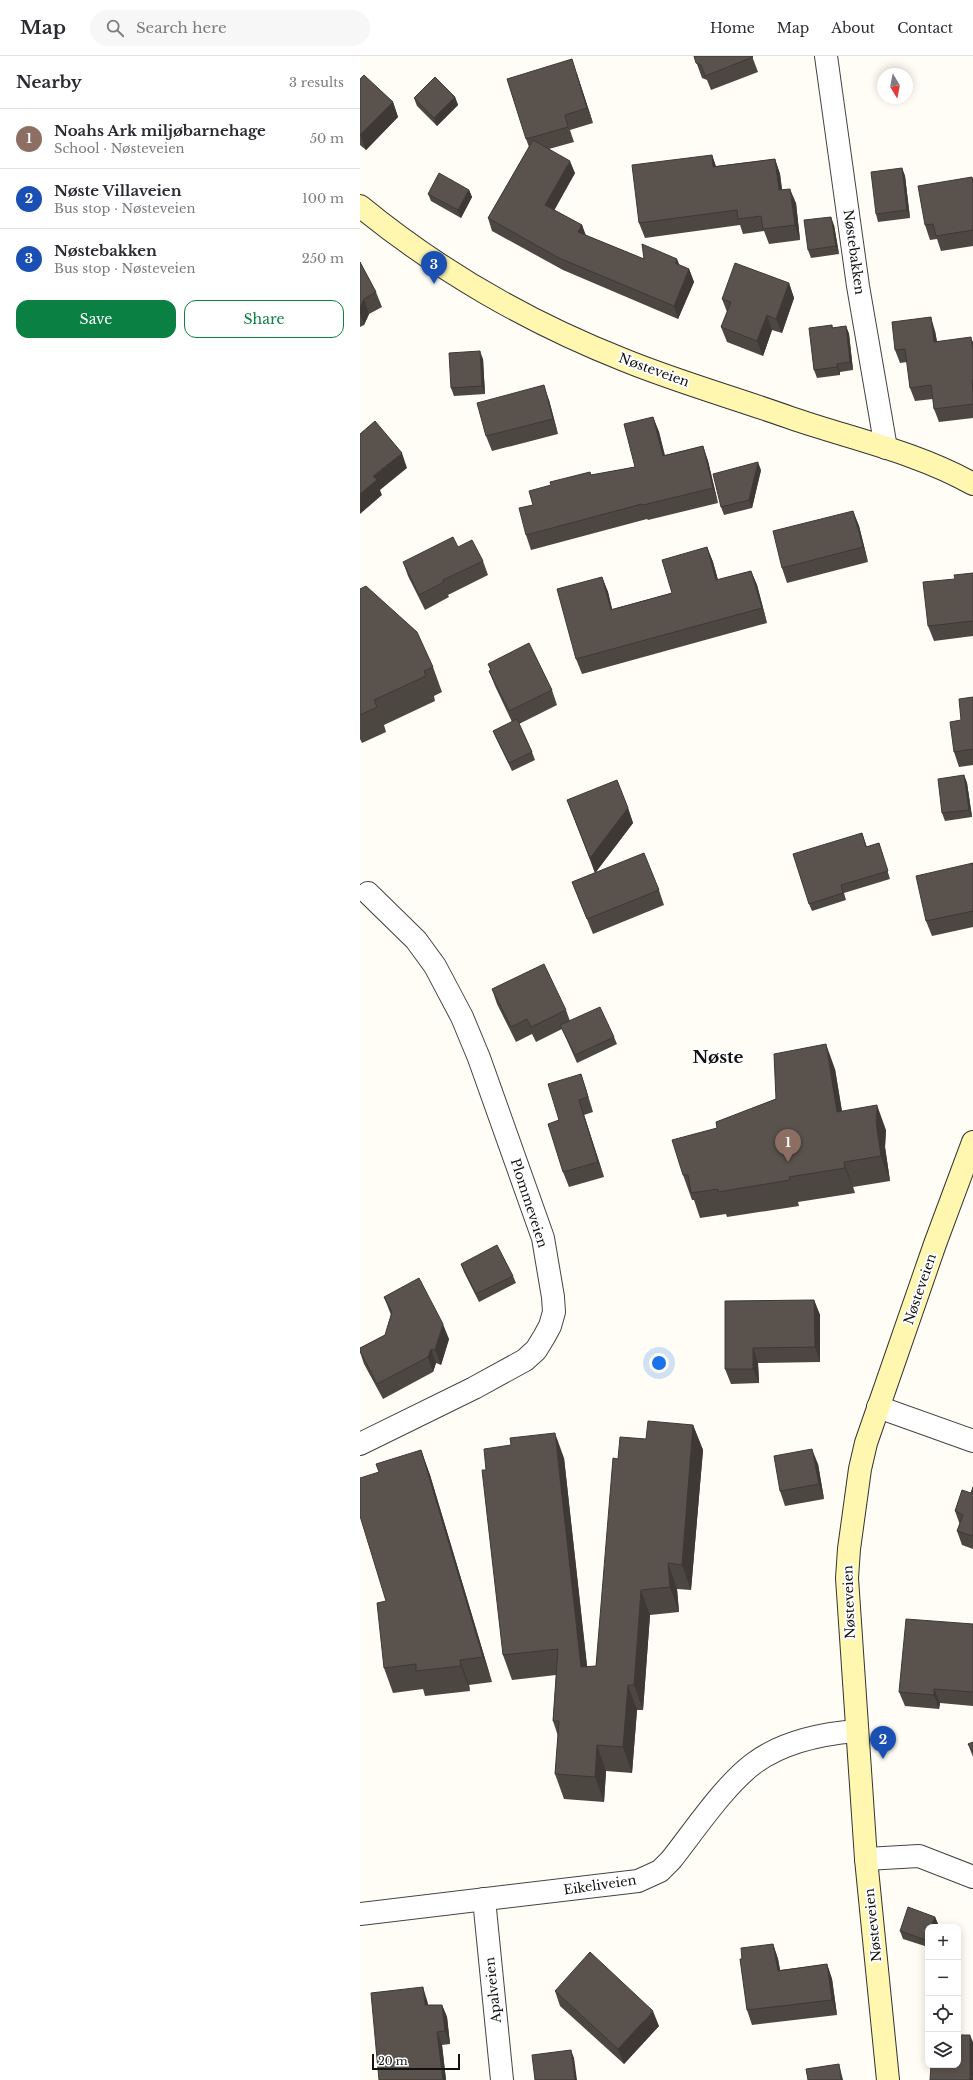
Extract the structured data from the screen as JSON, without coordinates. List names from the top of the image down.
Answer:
{
  "streets": {
    "main road": ["Nøsteveien"],
    "street": [
      "Nøstebakken",
      "Plommeveien",
      "Eikeliveien",
      "Apalveien"
    ]
  },
  "crossings": [
    ["Nøstebakken", "Nøsteveien"],
    ["Nøsteveien", "Eikeliveien"],
    ["Eikeliveien", "Apalveien"]
  ],
  "districts": ["Nøste"],
  "scale_bar": "20 m",
  "north": "bottom",
  "page": {
    "header": "Map",
    "search": "Search here",
    "nav": [
      "Home",
      "Map",
      "About",
      "Contact"
    ],
    "heading": ["Nearby", "3 results"],
    "list": [
      {
        "mark": "1",
        "name": "Noahs Ark miljøbarnehage",
        "note": "School · Nøsteveien",
        "value": "50 m"
      },
      {
        "mark": "2",
        "name": "Nøste Villaveien",
        "note": "Bus stop · Nøsteveien",
        "value": "100 m"
      },
      {
        "mark": "3",
        "name": "Nøstebakken",
        "note": "Bus stop · Nøsteveien",
        "value": "250 m"
      }
    ],
    "pins": ["3", "1", "2"],
    "buttons": ["Save", "Share"],
    "map_buttons": ["+", "−"],
    "scale": "20 m"
  }
}
